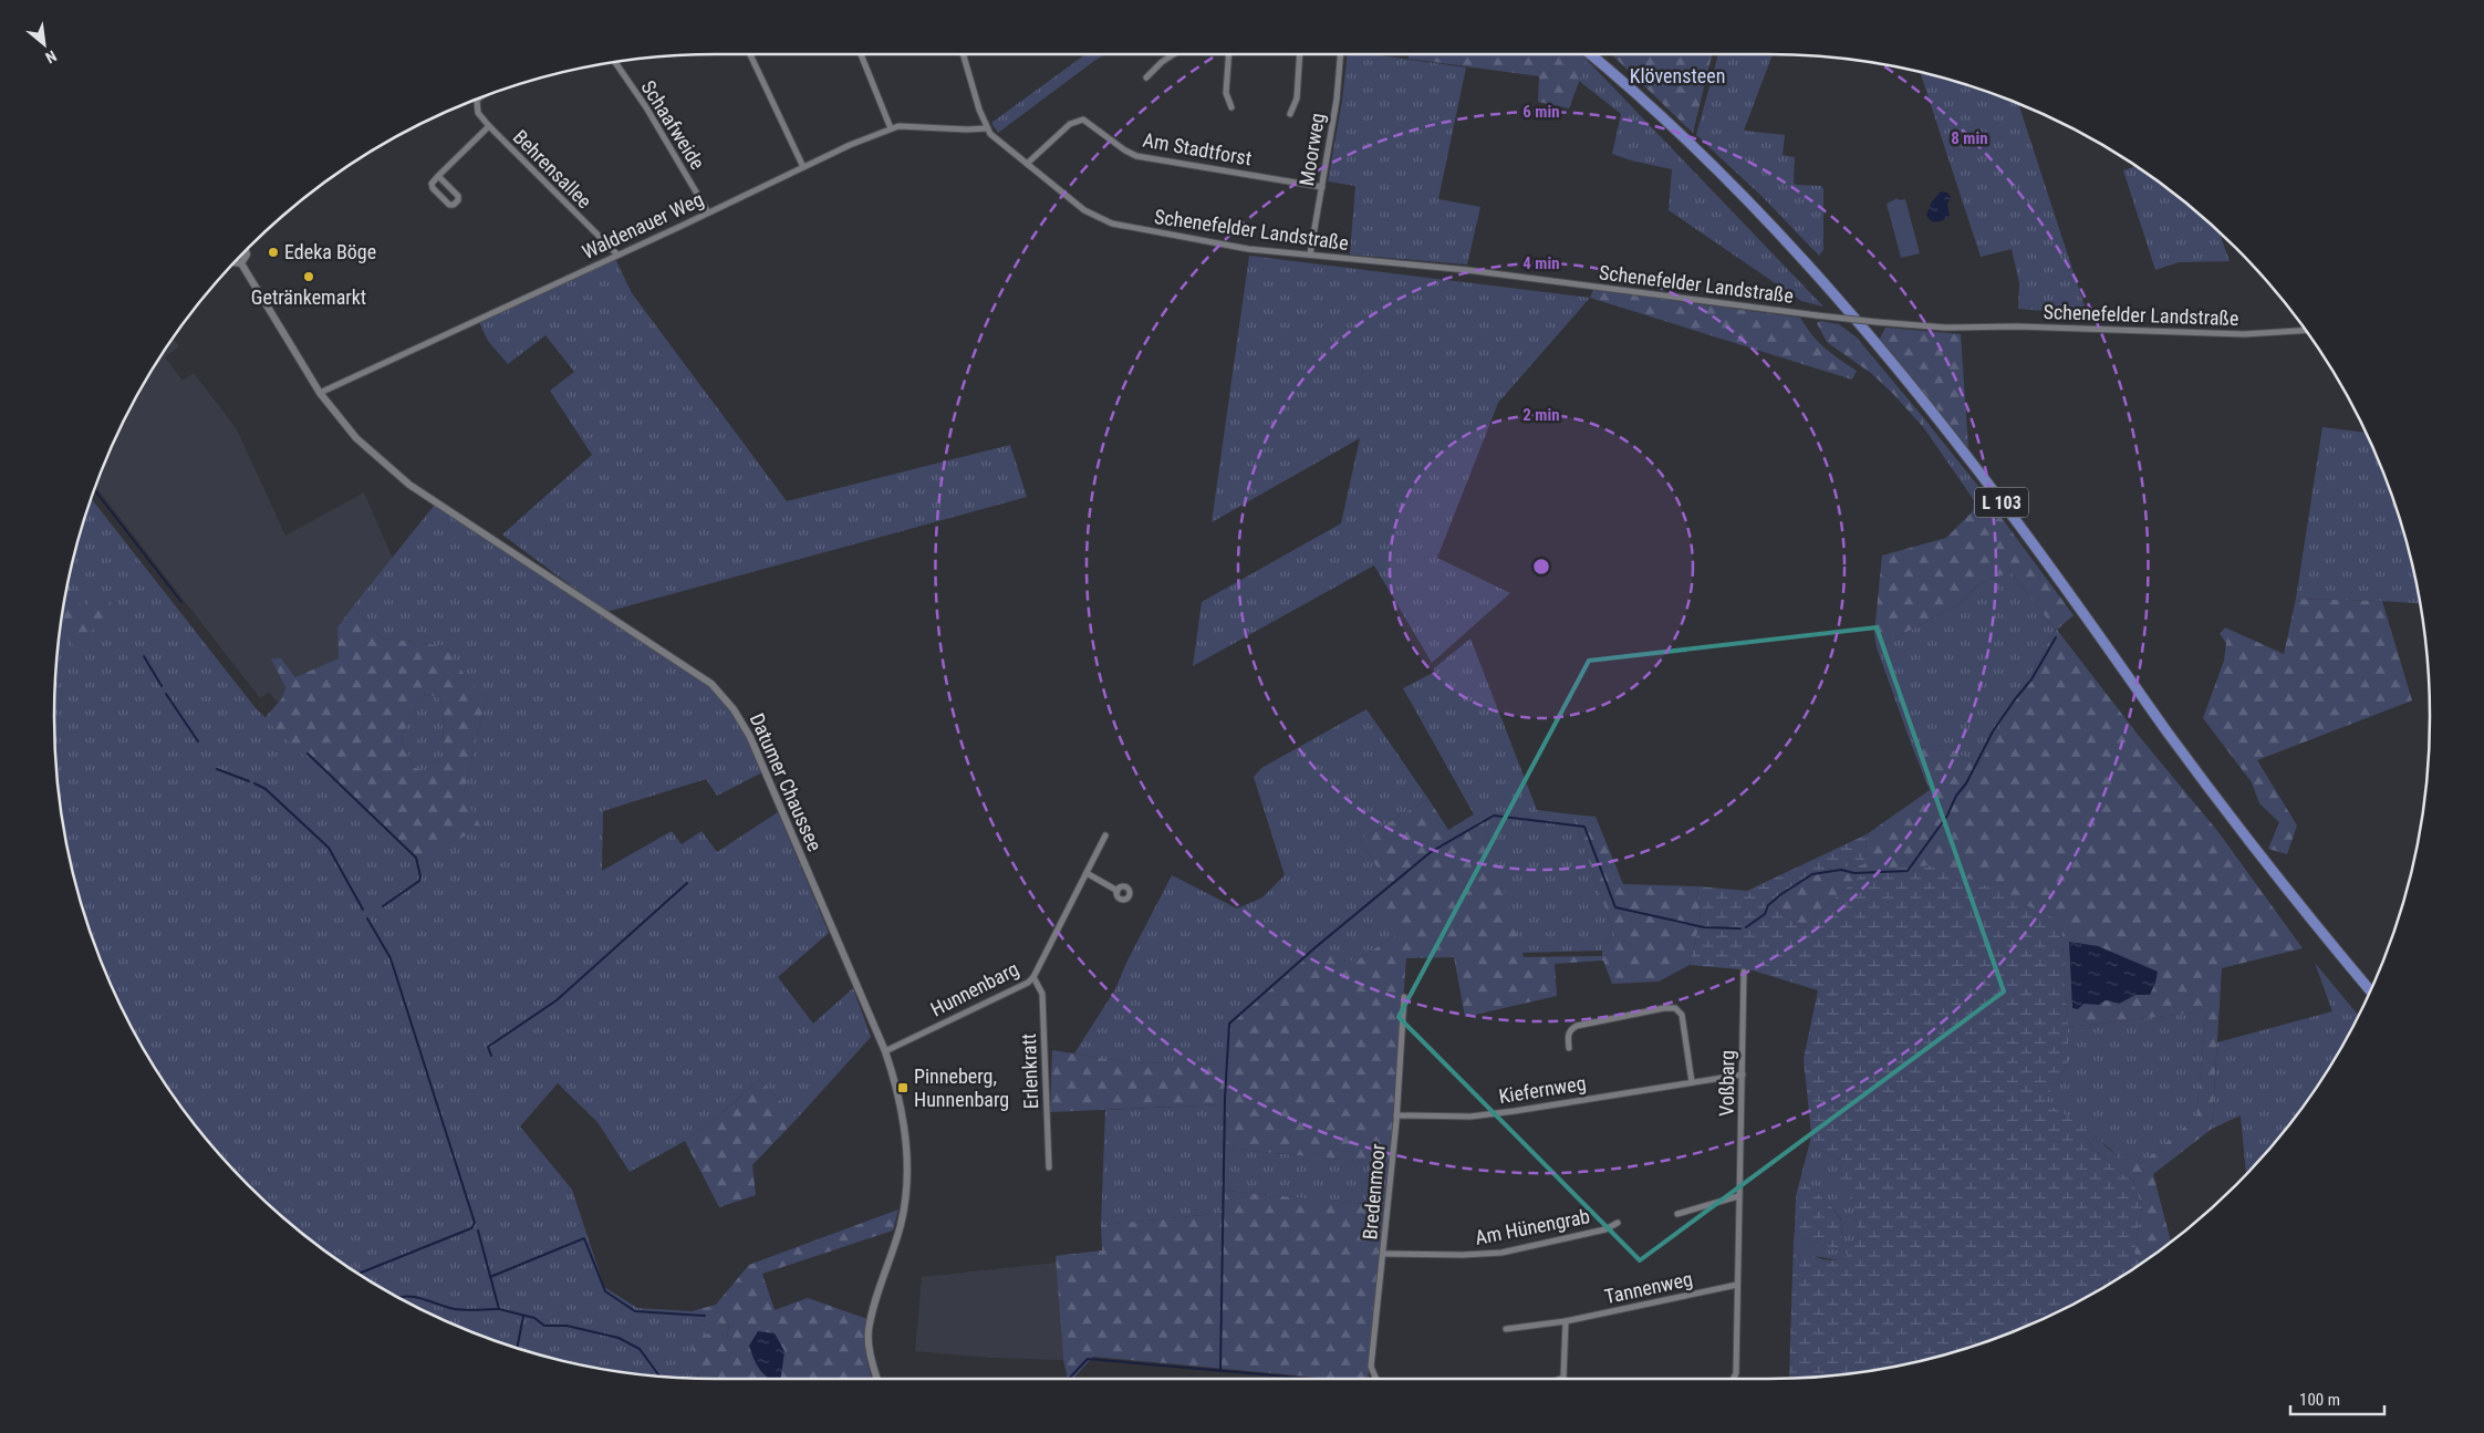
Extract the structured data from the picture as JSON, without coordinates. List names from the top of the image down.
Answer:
{
  "streets": {
    "main road": ["L 103"],
    "street": [
      "Schaafweide",
      "Am Stadtforst",
      "Moorweg",
      "Behrensallee",
      "Waldenauer Weg",
      "Schenefelder Landstraße",
      "Datumer Chaussee",
      "Hunnenbarg",
      "Erlenkratt",
      "Voßbarg",
      "Kiefernweg",
      "Bredenmoor",
      "Am Hünengrab",
      "Tannenweg"
    ]
  },
  "crossings": [
    ["Schaafweide", "Waldenauer Weg"],
    ["Am Stadtforst", "Moorweg"],
    ["Am Stadtforst", "Schenefelder Landstraße"],
    ["Moorweg", "Schenefelder Landstraße"],
    ["Behrensallee", "Waldenauer Weg"],
    ["Waldenauer Weg", "Schenefelder Landstraße"],
    ["Waldenauer Weg", "Datumer Chaussee"],
    ["Datumer Chaussee", "Hunnenbarg"],
    ["Hunnenbarg", "Erlenkratt"],
    ["Voßbarg", "Kiefernweg"],
    ["Voßbarg", "Tannenweg"],
    ["Kiefernweg", "Bredenmoor"],
    ["Bredenmoor", "Am Hünengrab"]
  ],
  "parks": ["Klövensteen"],
  "places": {
    "other": ["Edeka Böge", "Getränkemarkt"],
    "transit": ["Pinneberg, Hunnenbarg"]
  },
  "scale_bar": "100 m",
  "north": "bottom right",
  "rings": [
    "6 min",
    "8 min",
    "4 min",
    "2 min"
  ]
}
